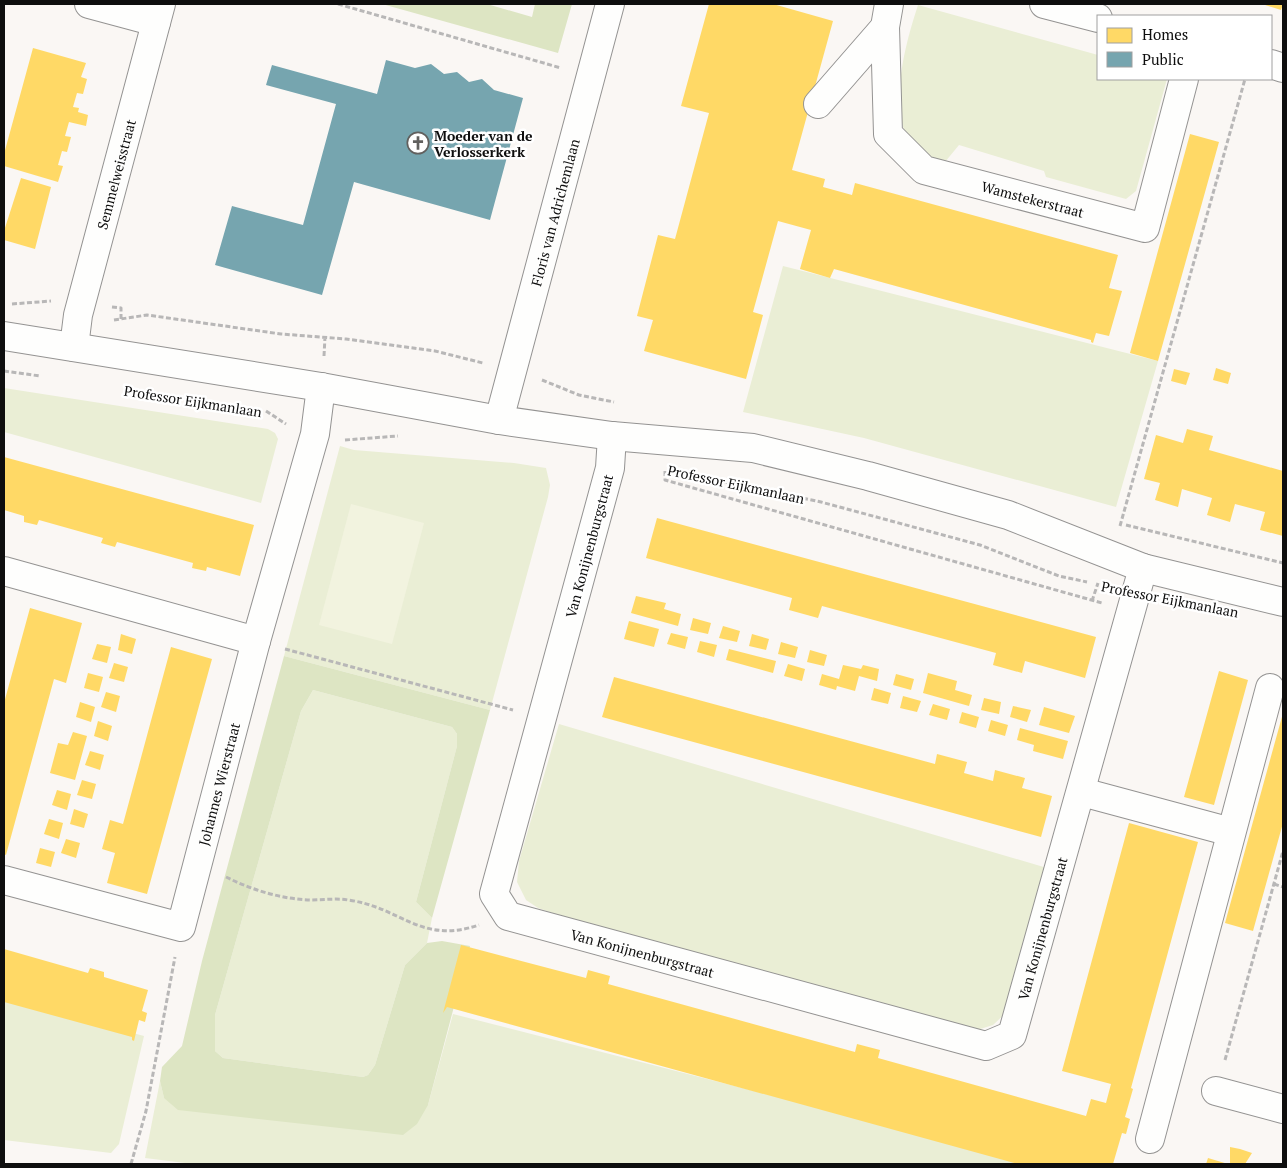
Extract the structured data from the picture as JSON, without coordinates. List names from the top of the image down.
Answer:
{
  "streets": {
    "street": [
      "Semmelweisstraat",
      "Wamstekerstraat",
      "Floris van Adrichemlaan",
      "Professor Eijkmanlaan",
      "Van Konijnenburgstraat",
      "Johannes Wierstraat"
    ]
  },
  "crossings": [
    ["Semmelweisstraat", "Professor Eijkmanlaan"],
    ["Floris van Adrichemlaan", "Professor Eijkmanlaan"],
    ["Professor Eijkmanlaan", "Van Konijnenburgstraat"],
    ["Professor Eijkmanlaan", "Johannes Wierstraat"]
  ],
  "places": {
    "church": ["Moeder van de Verlosserkerk"]
  },
  "legend": ["Homes", "Public"]
}
